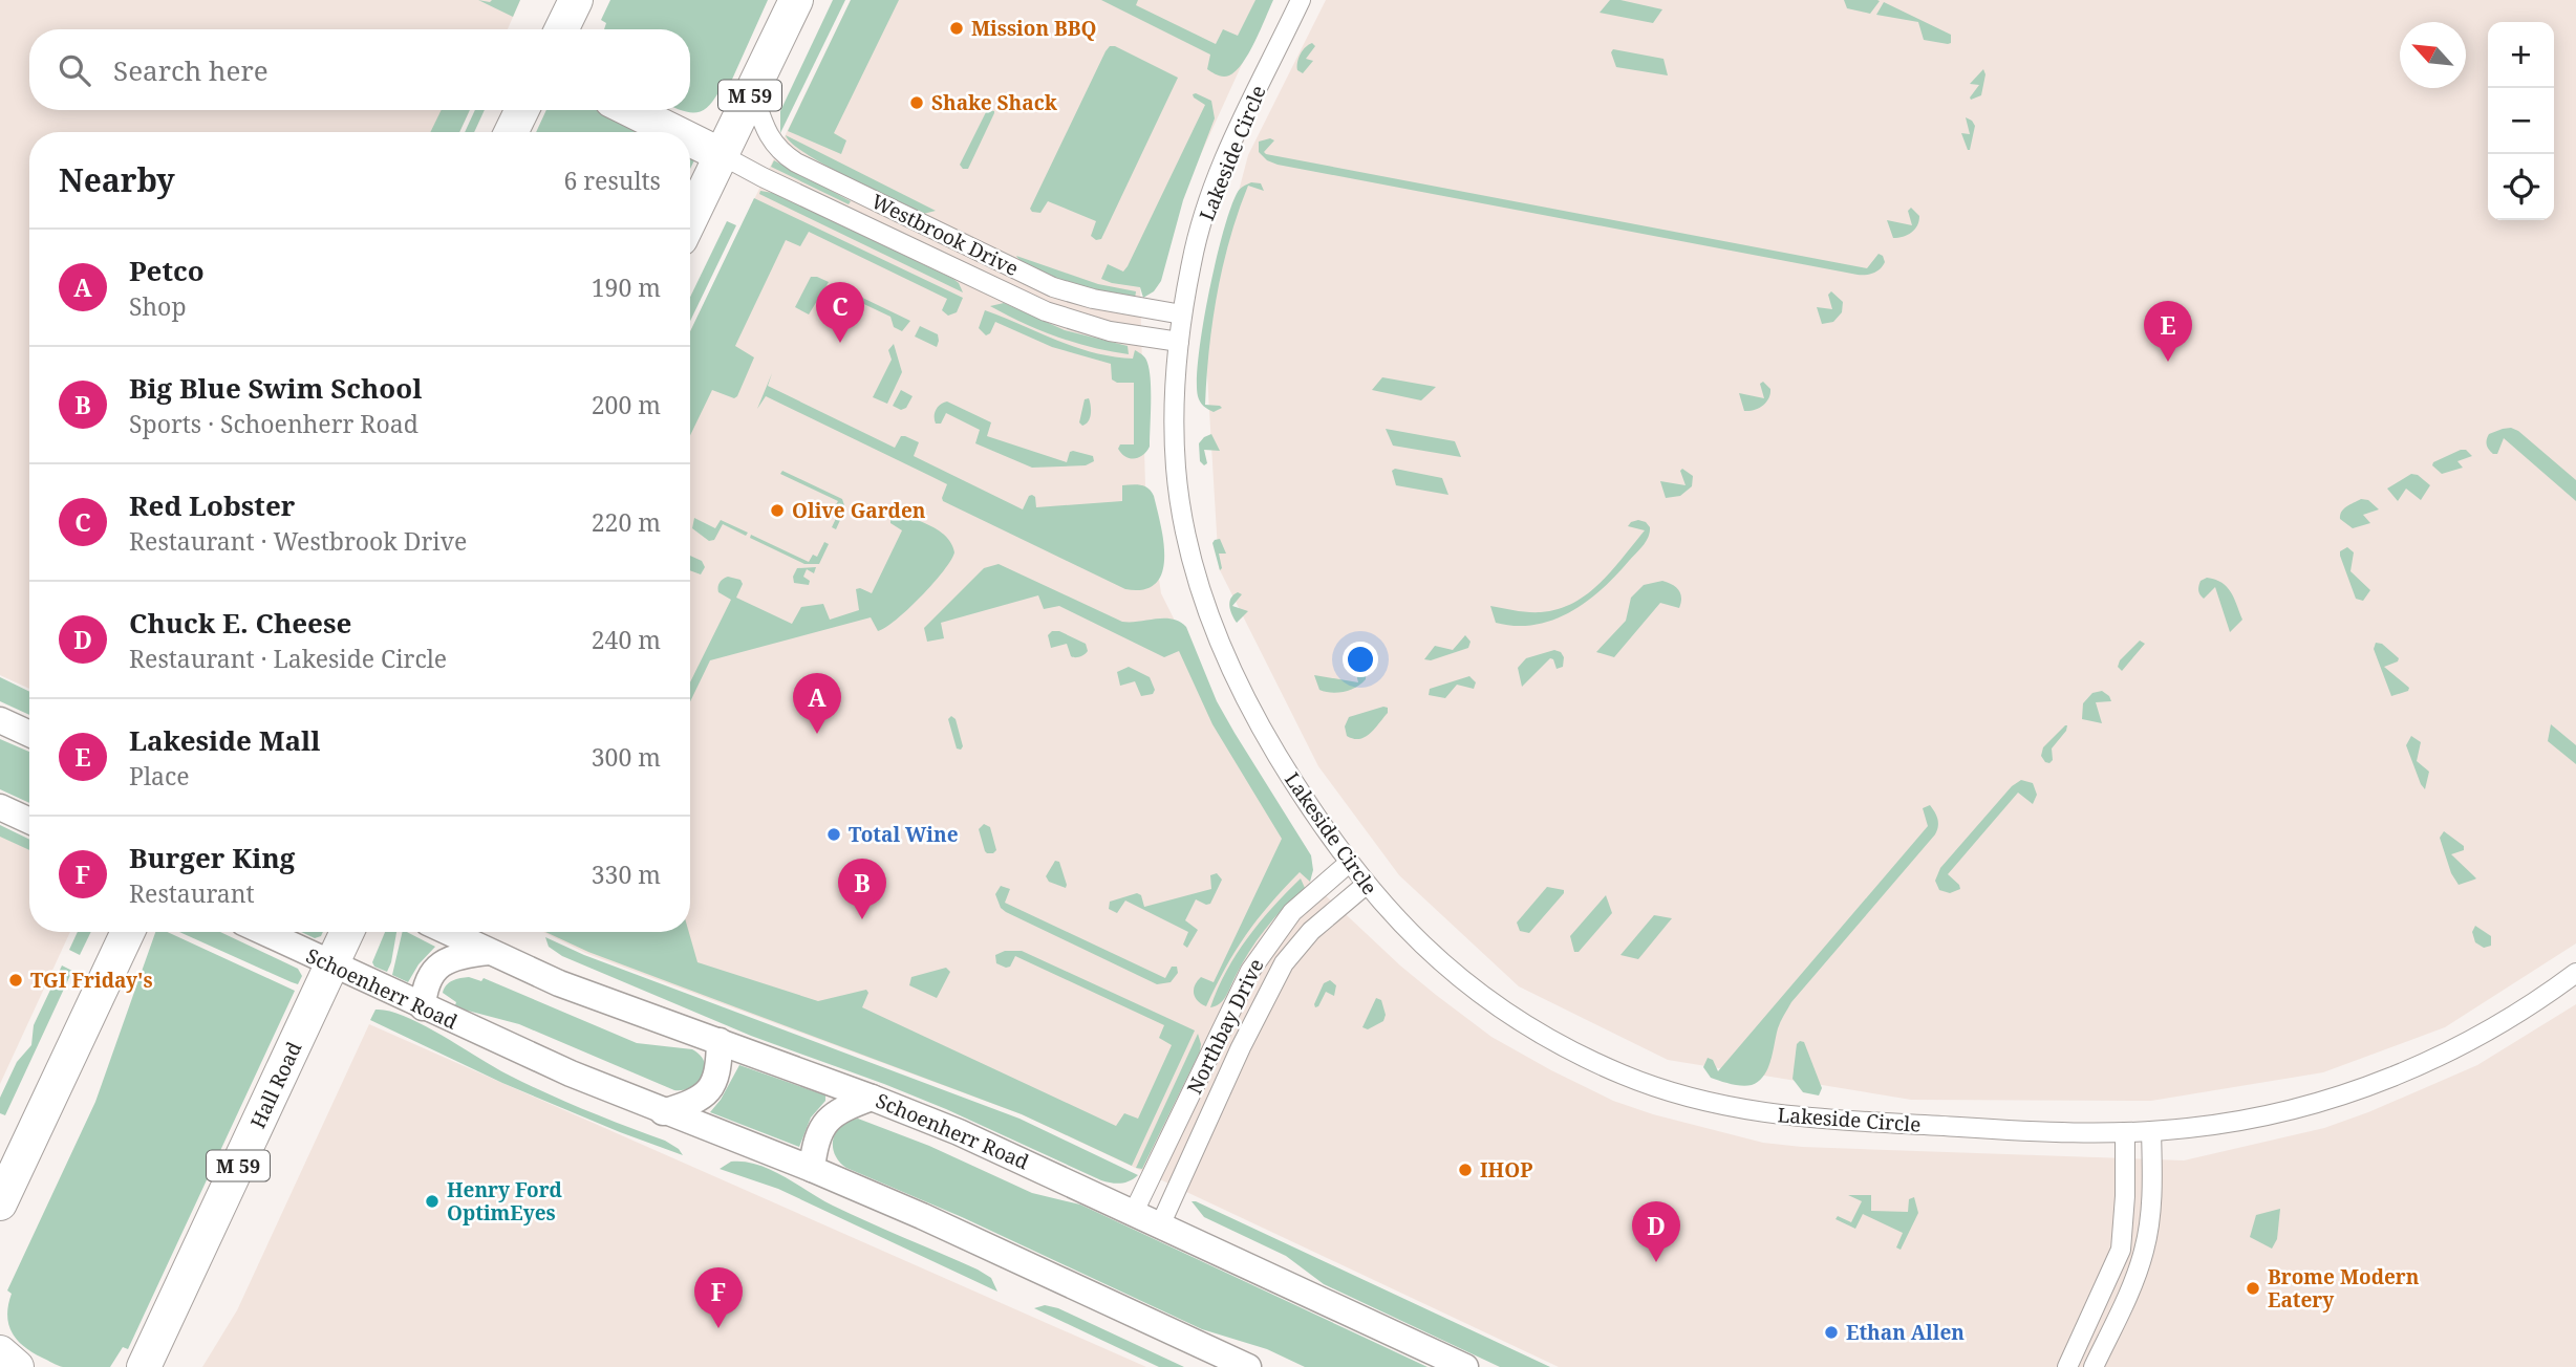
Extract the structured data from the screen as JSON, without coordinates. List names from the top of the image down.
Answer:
{
  "streets": {
    "highway": ["M 59", "Hall Road"],
    "main road": ["Schoenherr Road"],
    "street": ["Lakeside Circle", "Westbrook Drive", "Northbay Drive"]
  },
  "crossings": [
    ["M 59", "Westbrook Drive"],
    ["Lakeside Circle", "Westbrook Drive"],
    ["Lakeside Circle", "Northbay Drive"],
    ["Schoenherr Road", "Northbay Drive"],
    ["Schoenherr Road", "Hall Road"]
  ],
  "places": [
    "Mission BBQ",
    "Shake Shack",
    "Olive Garden",
    "Total Wine",
    "TGI Friday's",
    "IHOP",
    "Henry Ford OptimEyes",
    "Brome Modern Eatery",
    "Ethan Allen"
  ],
  "north": "top left",
  "page": {
    "map_buttons": ["+", "−"],
    "search": "Search here",
    "heading": ["Nearby", "6 results"],
    "list": [
      {
        "mark": "A",
        "name": "Petco",
        "note": "Shop",
        "value": "190 m"
      },
      {
        "mark": "B",
        "name": "Big Blue Swim School",
        "note": "Sports · Schoenherr Road",
        "value": "200 m"
      },
      {
        "mark": "C",
        "name": "Red Lobster",
        "note": "Restaurant · Westbrook Drive",
        "value": "220 m"
      },
      {
        "mark": "D",
        "name": "Chuck E. Cheese",
        "note": "Restaurant · Lakeside Circle",
        "value": "240 m"
      },
      {
        "mark": "E",
        "name": "Lakeside Mall",
        "note": "Place",
        "value": "300 m"
      },
      {
        "mark": "F",
        "name": "Burger King",
        "note": "Restaurant",
        "value": "330 m"
      }
    ],
    "pins": [
      "C",
      "E",
      "A",
      "B",
      "D",
      "F"
    ]
  }
}
